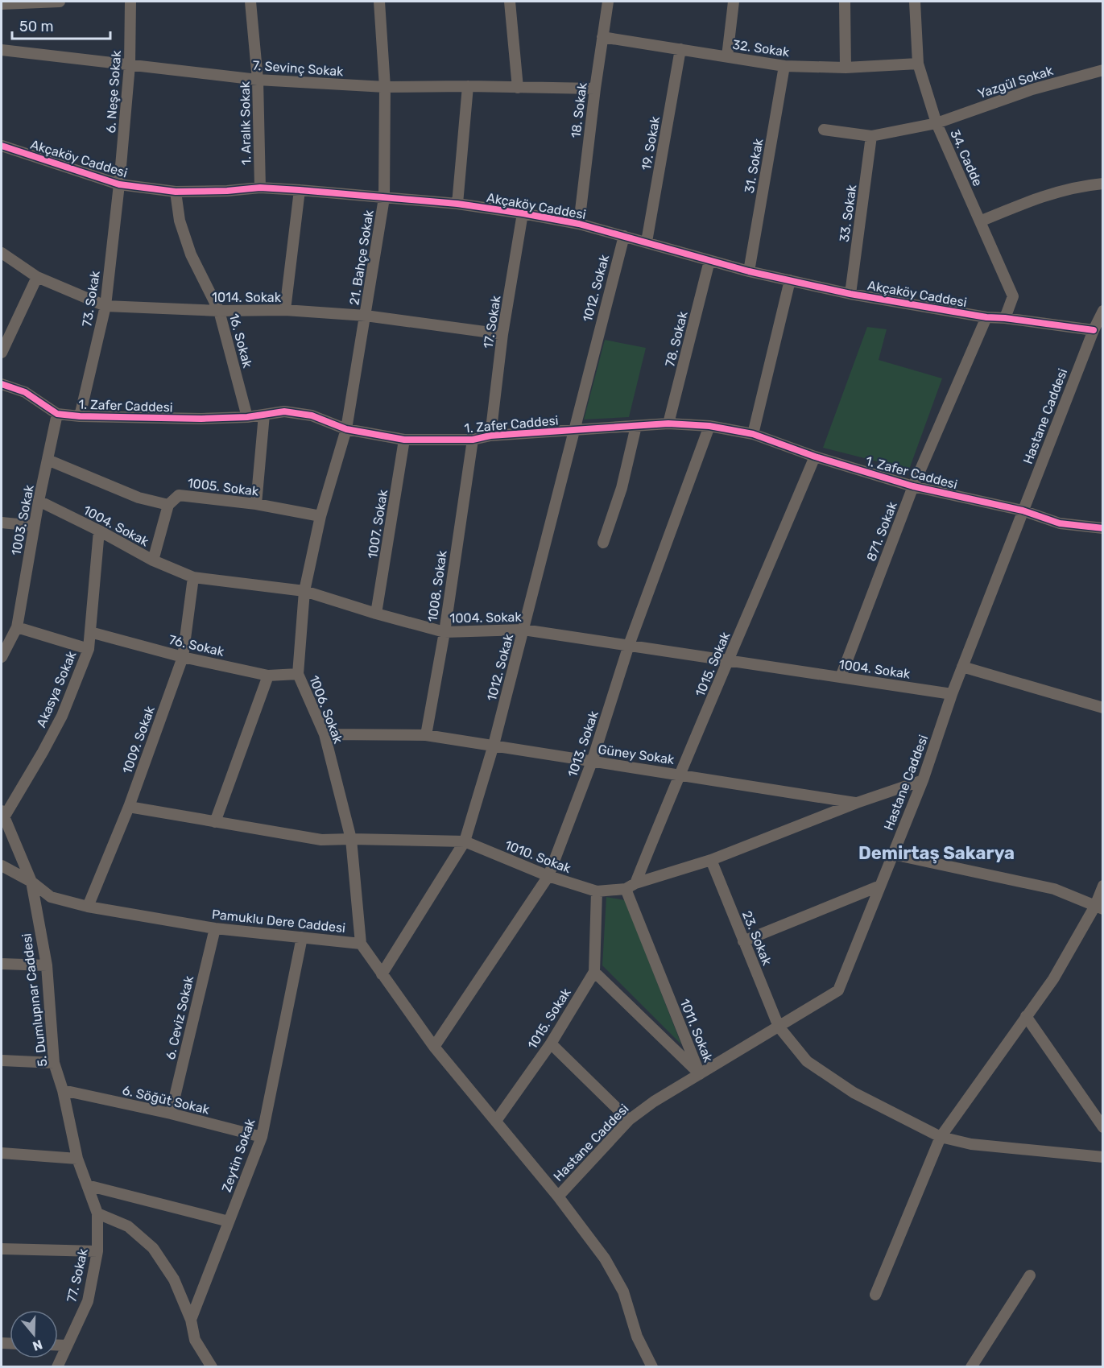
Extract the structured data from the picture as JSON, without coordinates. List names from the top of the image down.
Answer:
{
  "streets": {
    "street": [
      "32. Sokak",
      "7. Sevinç Sokak",
      "Yazgül Sokak",
      "6. Neşe Sokak",
      "18. Sokak",
      "1. Aralık Sokak",
      "19. Sokak",
      "34. Cadde",
      "Akçaköy Caddesi",
      "31. Sokak",
      "33. Sokak",
      "21. Bahçe Sokak",
      "1012. Sokak",
      "1014. Sokak",
      "73. Sokak",
      "17. Sokak",
      "78. Sokak",
      "16. Sokak",
      "1. Zafer Caddesi",
      "Hastane Caddesi",
      "1005. Sokak",
      "1003. Sokak",
      "1007. Sokak",
      "1004. Sokak",
      "871. Sokak",
      "1008. Sokak",
      "76. Sokak",
      "1015. Sokak",
      "Akasya Sokak",
      "1006. Sokak",
      "1009. Sokak",
      "1013. Sokak",
      "Güney Sokak",
      "1010. Sokak",
      "Pamuklu Dere Caddesi",
      "23. Sokak",
      "5. Dumlupınar Caddesi",
      "6. Ceviz Sokak",
      "1011. Sokak",
      "6. Söğüt Sokak",
      "Zeytin Sokak",
      "77. Sokak"
    ]
  },
  "crossings": [
    ["32. Sokak", "18. Sokak"],
    ["32. Sokak", "19. Sokak"],
    ["32. Sokak", "34. Cadde"],
    ["32. Sokak", "31. Sokak"],
    ["7. Sevinç Sokak", "6. Neşe Sokak"],
    ["7. Sevinç Sokak", "18. Sokak"],
    ["7. Sevinç Sokak", "1. Aralık Sokak"],
    ["7. Sevinç Sokak", "21. Bahçe Sokak"],
    ["Yazgül Sokak", "34. Cadde"],
    ["6. Neşe Sokak", "Akçaköy Caddesi"],
    ["6. Neşe Sokak", "73. Sokak"],
    ["18. Sokak", "Akçaköy Caddesi"],
    ["1. Aralık Sokak", "Akçaköy Caddesi"],
    ["19. Sokak", "Akçaköy Caddesi"],
    ["34. Cadde", "Akçaköy Caddesi"],
    ["Akçaköy Caddesi", "31. Sokak"],
    ["Akçaköy Caddesi", "33. Sokak"],
    ["Akçaköy Caddesi", "21. Bahçe Sokak"],
    ["Akçaköy Caddesi", "1012. Sokak"],
    ["Akçaköy Caddesi", "73. Sokak"],
    ["Akçaköy Caddesi", "17. Sokak"],
    ["Akçaköy Caddesi", "78. Sokak"],
    ["Akçaköy Caddesi", "16. Sokak"],
    ["Akçaköy Caddesi", "Hastane Caddesi"],
    ["Akçaköy Caddesi", "871. Sokak"],
    ["21. Bahçe Sokak", "1014. Sokak"],
    ["21. Bahçe Sokak", "1. Zafer Caddesi"],
    ["21. Bahçe Sokak", "1006. Sokak"],
    ["1012. Sokak", "1. Zafer Caddesi"],
    ["1012. Sokak", "1004. Sokak"],
    ["1012. Sokak", "Güney Sokak"],
    ["1012. Sokak", "1010. Sokak"],
    ["1012. Sokak", "Pamuklu Dere Caddesi"],
    ["1014. Sokak", "73. Sokak"],
    ["1014. Sokak", "17. Sokak"],
    ["1014. Sokak", "16. Sokak"],
    ["73. Sokak", "1. Zafer Caddesi"],
    ["17. Sokak", "1. Zafer Caddesi"],
    ["78. Sokak", "1. Zafer Caddesi"],
    ["16. Sokak", "1. Zafer Caddesi"],
    ["1. Zafer Caddesi", "Hastane Caddesi"],
    ["1. Zafer Caddesi", "1003. Sokak"],
    ["1. Zafer Caddesi", "1007. Sokak"],
    ["1. Zafer Caddesi", "871. Sokak"],
    ["1. Zafer Caddesi", "1008. Sokak"],
    ["1. Zafer Caddesi", "1015. Sokak"],
    ["1. Zafer Caddesi", "1006. Sokak"],
    ["1. Zafer Caddesi", "1013. Sokak"],
    ["Hastane Caddesi", "1004. Sokak"],
    ["Hastane Caddesi", "1010. Sokak"],
    ["Hastane Caddesi", "Pamuklu Dere Caddesi"],
    ["Hastane Caddesi", "23. Sokak"],
    ["Hastane Caddesi", "1011. Sokak"],
    ["1005. Sokak", "1006. Sokak"],
    ["1003. Sokak", "1004. Sokak"],
    ["1007. Sokak", "1004. Sokak"],
    ["1004. Sokak", "871. Sokak"],
    ["1004. Sokak", "1008. Sokak"],
    ["1004. Sokak", "1015. Sokak"],
    ["1004. Sokak", "Akasya Sokak"],
    ["1004. Sokak", "1006. Sokak"],
    ["1004. Sokak", "1009. Sokak"],
    ["1004. Sokak", "1013. Sokak"],
    ["1008. Sokak", "Güney Sokak"],
    ["76. Sokak", "Akasya Sokak"],
    ["76. Sokak", "1006. Sokak"],
    ["76. Sokak", "1009. Sokak"],
    ["1015. Sokak", "Güney Sokak"],
    ["1015. Sokak", "1010. Sokak"],
    ["1015. Sokak", "Pamuklu Dere Caddesi"],
    ["1015. Sokak", "1011. Sokak"],
    ["Akasya Sokak", "5. Dumlupınar Caddesi"],
    ["1006. Sokak", "Güney Sokak"],
    ["1006. Sokak", "1010. Sokak"],
    ["1006. Sokak", "Pamuklu Dere Caddesi"],
    ["1009. Sokak", "1010. Sokak"],
    ["1009. Sokak", "Pamuklu Dere Caddesi"],
    ["1013. Sokak", "Güney Sokak"],
    ["1013. Sokak", "1010. Sokak"],
    ["1013. Sokak", "Pamuklu Dere Caddesi"],
    ["Güney Sokak", "1010. Sokak"],
    ["1010. Sokak", "23. Sokak"],
    ["1010. Sokak", "1011. Sokak"],
    ["Pamuklu Dere Caddesi", "5. Dumlupınar Caddesi"],
    ["Pamuklu Dere Caddesi", "6. Ceviz Sokak"],
    ["Pamuklu Dere Caddesi", "Zeytin Sokak"],
    ["5. Dumlupınar Caddesi", "6. Söğüt Sokak"],
    ["5. Dumlupınar Caddesi", "77. Sokak"],
    ["6. Ceviz Sokak", "6. Söğüt Sokak"],
    ["6. Söğüt Sokak", "Zeytin Sokak"]
  ],
  "districts": ["Demirtaş Sakarya"],
  "scale_bar": "50 m",
  "north": "bottom"
}
